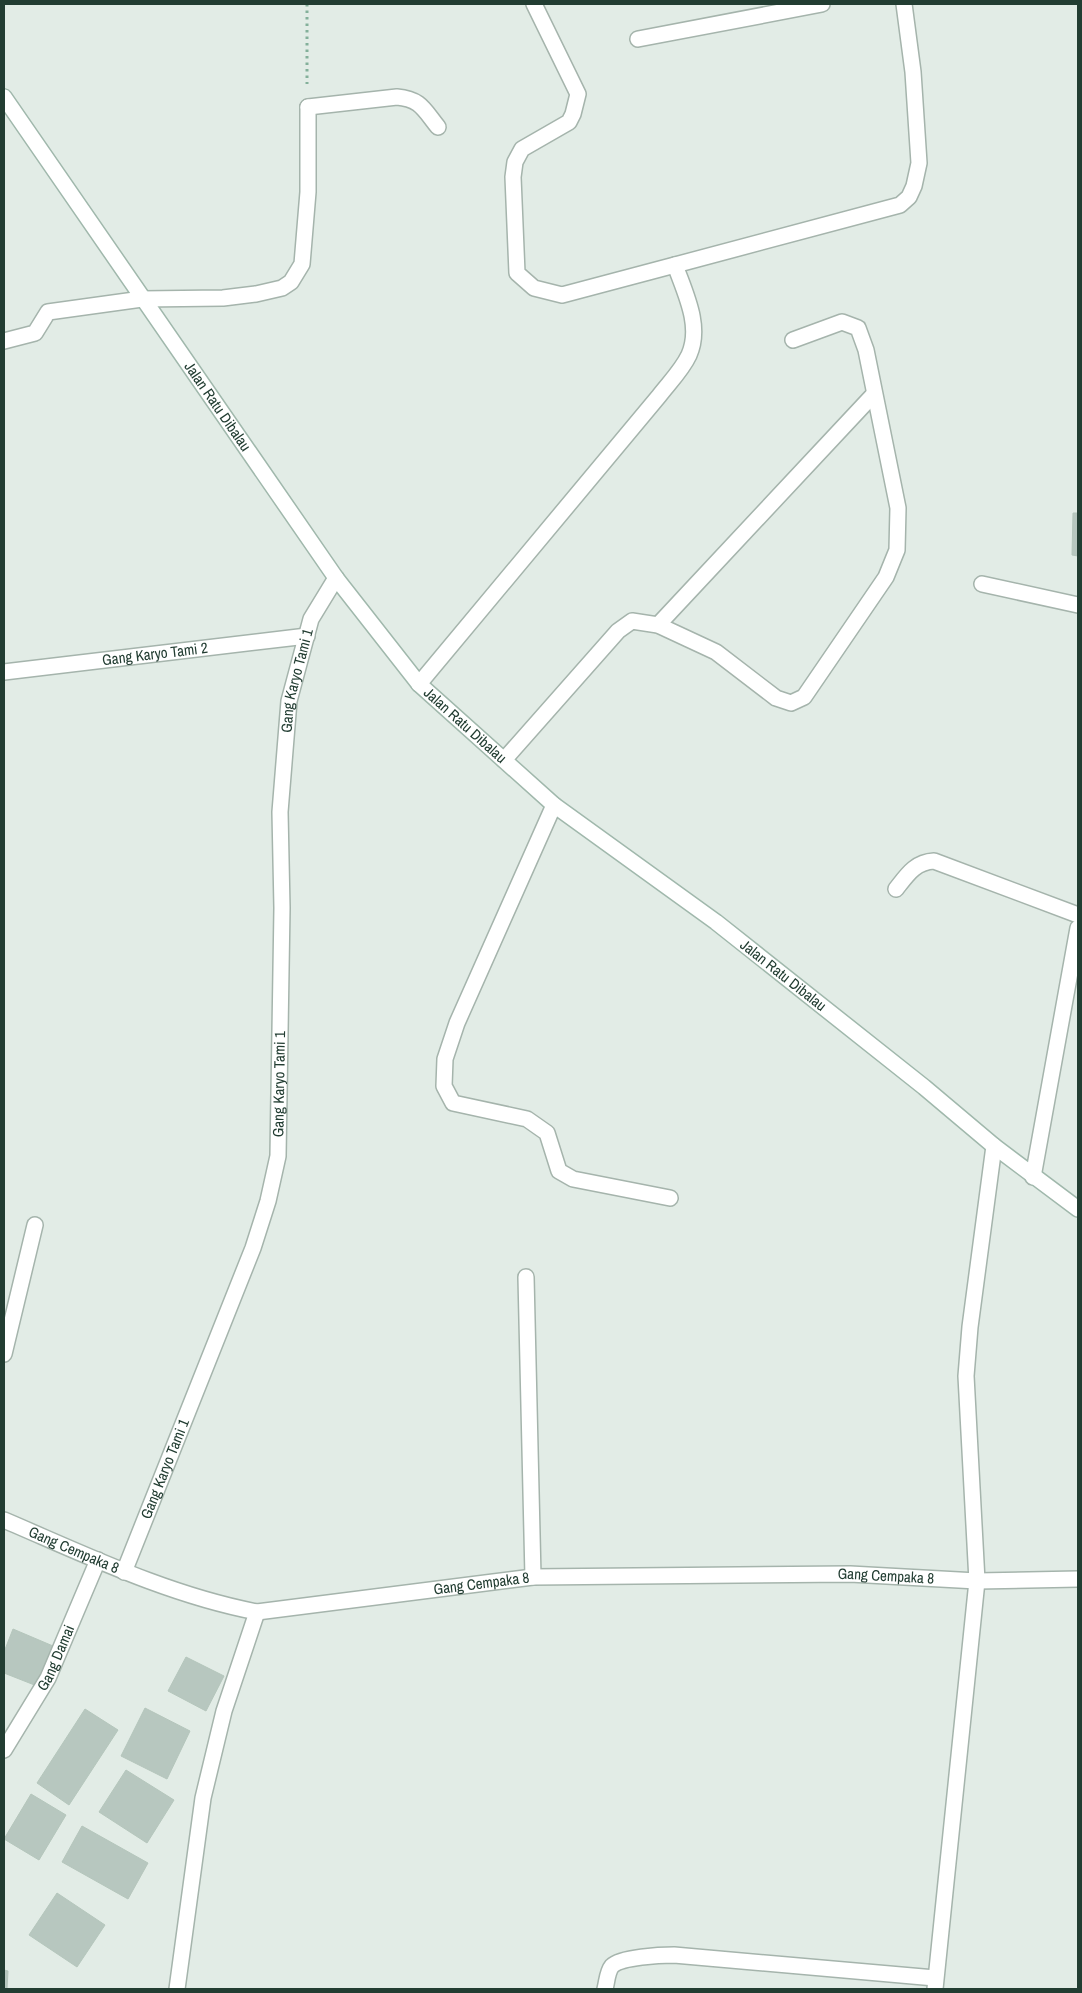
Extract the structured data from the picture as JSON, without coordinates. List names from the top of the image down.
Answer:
{
  "streets": {
    "street": [
      "Jalan Ratu Dibalau",
      "Gang Karyo Tami 2",
      "Gang Karyo Tami 1",
      "Gang Cempaka 8",
      "Gang Damai"
    ]
  },
  "crossings": [
    ["Jalan Ratu Dibalau", "Gang Karyo Tami 1"],
    ["Gang Karyo Tami 2", "Gang Karyo Tami 1"],
    ["Gang Karyo Tami 1", "Gang Cempaka 8"],
    ["Gang Cempaka 8", "Gang Damai"]
  ]
}
